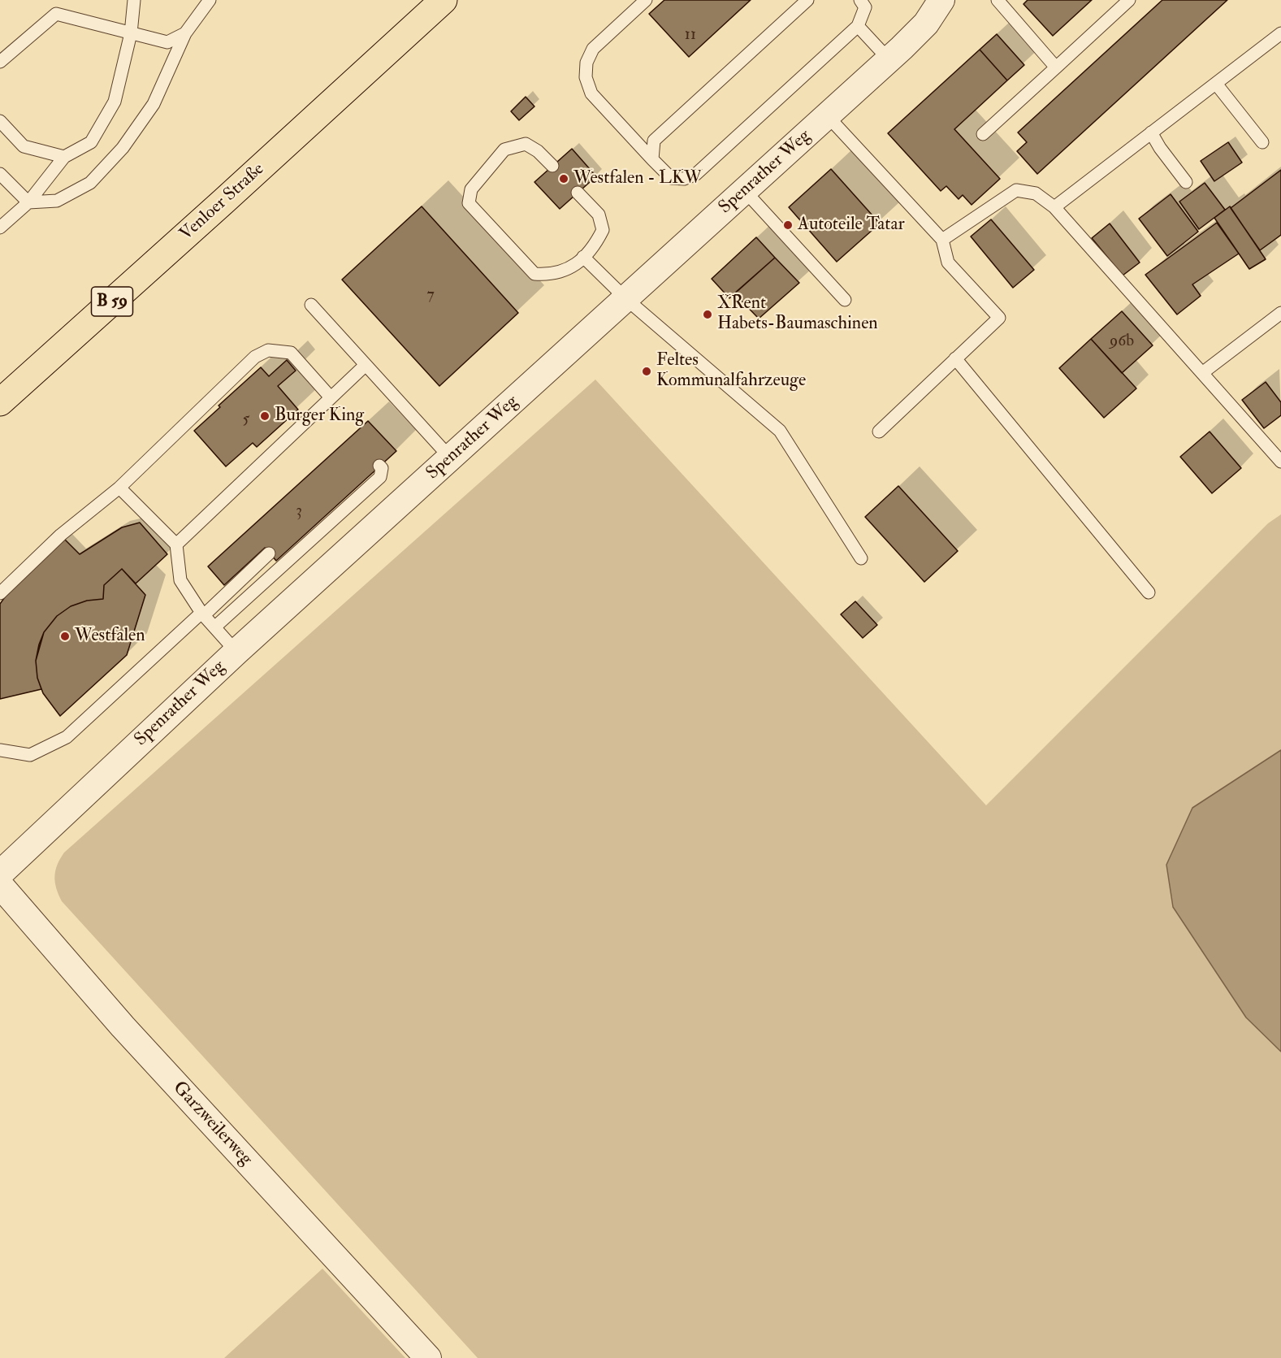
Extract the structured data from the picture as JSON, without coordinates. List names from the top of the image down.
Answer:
{
  "streets": {
    "main road": ["Venloer Straße", "B 59"],
    "street": ["Spenrather Weg", "Garzweilerweg"]
  },
  "places": [
    "Westfalen - LKW",
    "Autoteile Tatar",
    "XRent Habets-Baumaschinen",
    "Feltes Kommunalfahrzeuge",
    "Burger King",
    "Westfalen"
  ],
  "house_numbers": [
    "11",
    "7",
    "96b",
    "5",
    "3"
  ]
}
